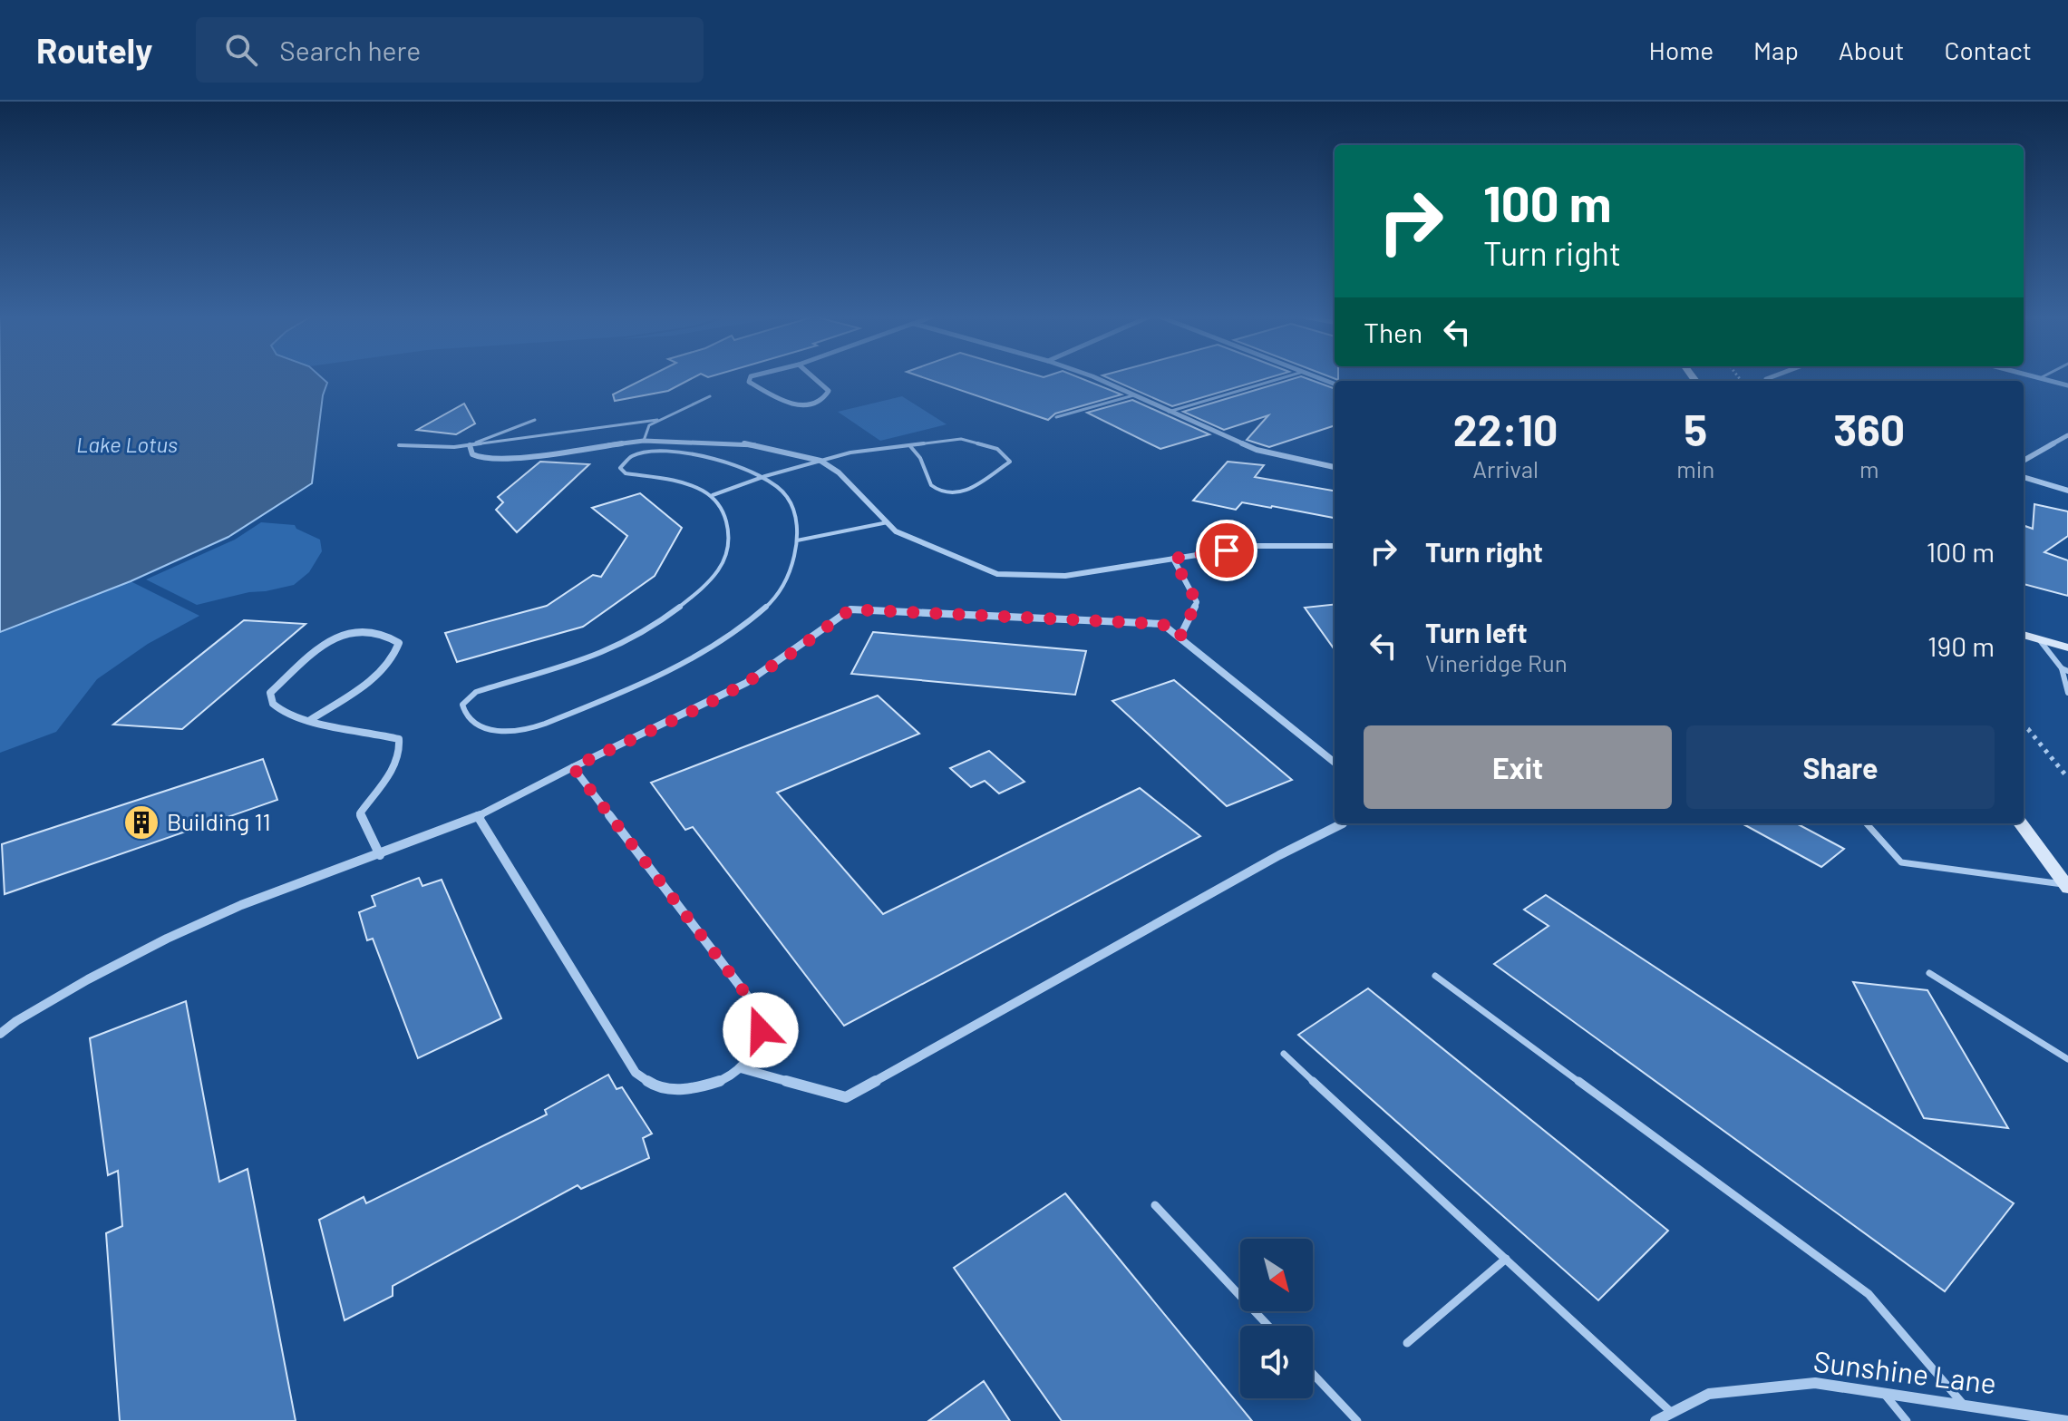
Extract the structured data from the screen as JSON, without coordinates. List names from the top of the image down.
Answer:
{
  "streets": {
    "street": ["Sunshine Lane"]
  },
  "water": ["Lake Lotus"],
  "places": {
    "building": ["Building 11"]
  },
  "north": "bottom right",
  "page": {
    "header": "Routely",
    "search": "Search here",
    "nav": [
      "Home",
      "Map",
      "About",
      "Contact"
    ],
    "turn": ["100 m", "Turn right"],
    "then": "Then",
    "eta": [
      "22:10",
      "Arrival",
      "5",
      "min",
      "360",
      "m"
    ],
    "list": [
      {
        "name": "Turn right",
        "value": "100 m"
      },
      {
        "name": "Turn left",
        "note": "Vineridge Run",
        "value": "190 m"
      }
    ],
    "buttons": ["Exit", "Share"]
  }
}
